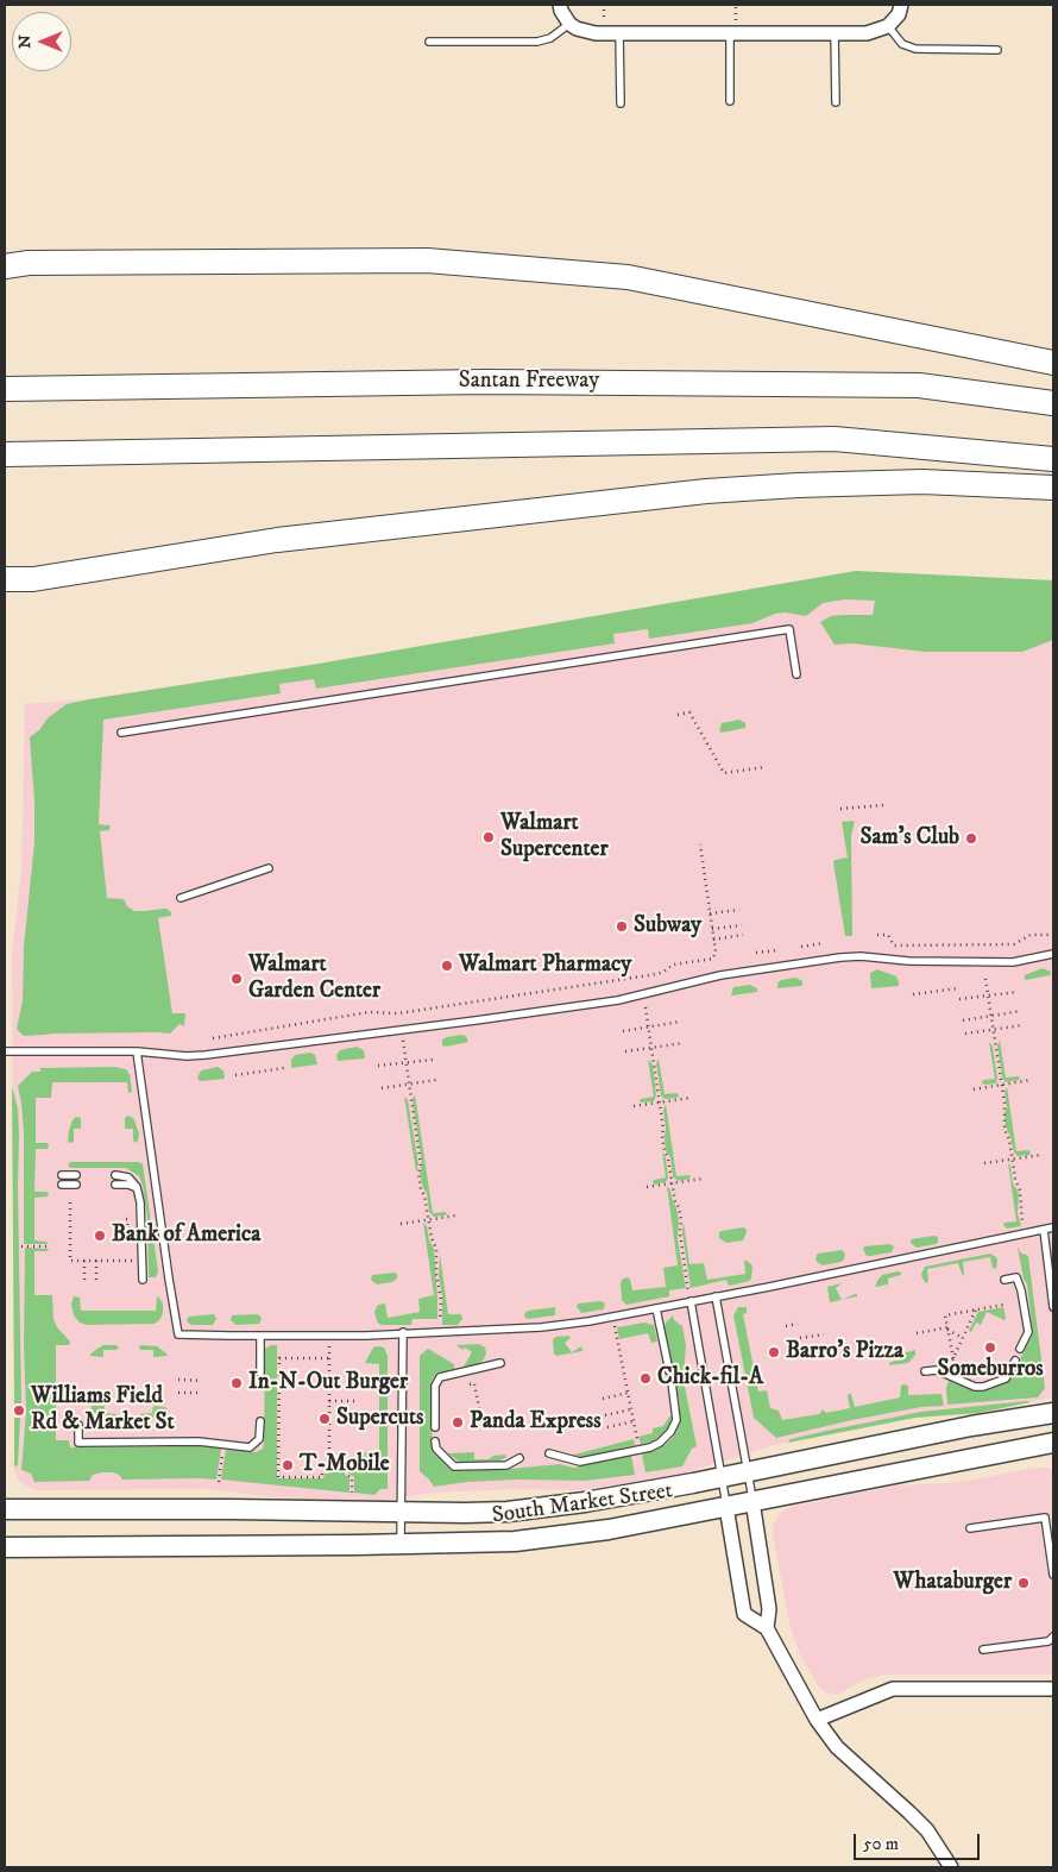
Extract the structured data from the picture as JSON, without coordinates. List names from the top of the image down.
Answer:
{
  "streets": {
    "highway": ["Santan Freeway"],
    "street": ["South Market Street"]
  },
  "places": [
    "Walmart Supercenter",
    "Sam's Club",
    "Subway",
    "Walmart Pharmacy",
    "Walmart Garden Center",
    "Bank of America",
    "Someburros",
    "Barro's Pizza",
    "Chick-fil-A",
    "In-N-Out Burger",
    "Williams Field Rd & Market St",
    "Supercuts",
    "Panda Express",
    "T-Mobile",
    "Whataburger"
  ],
  "scale_bar": "50 m",
  "north": "left"
}
